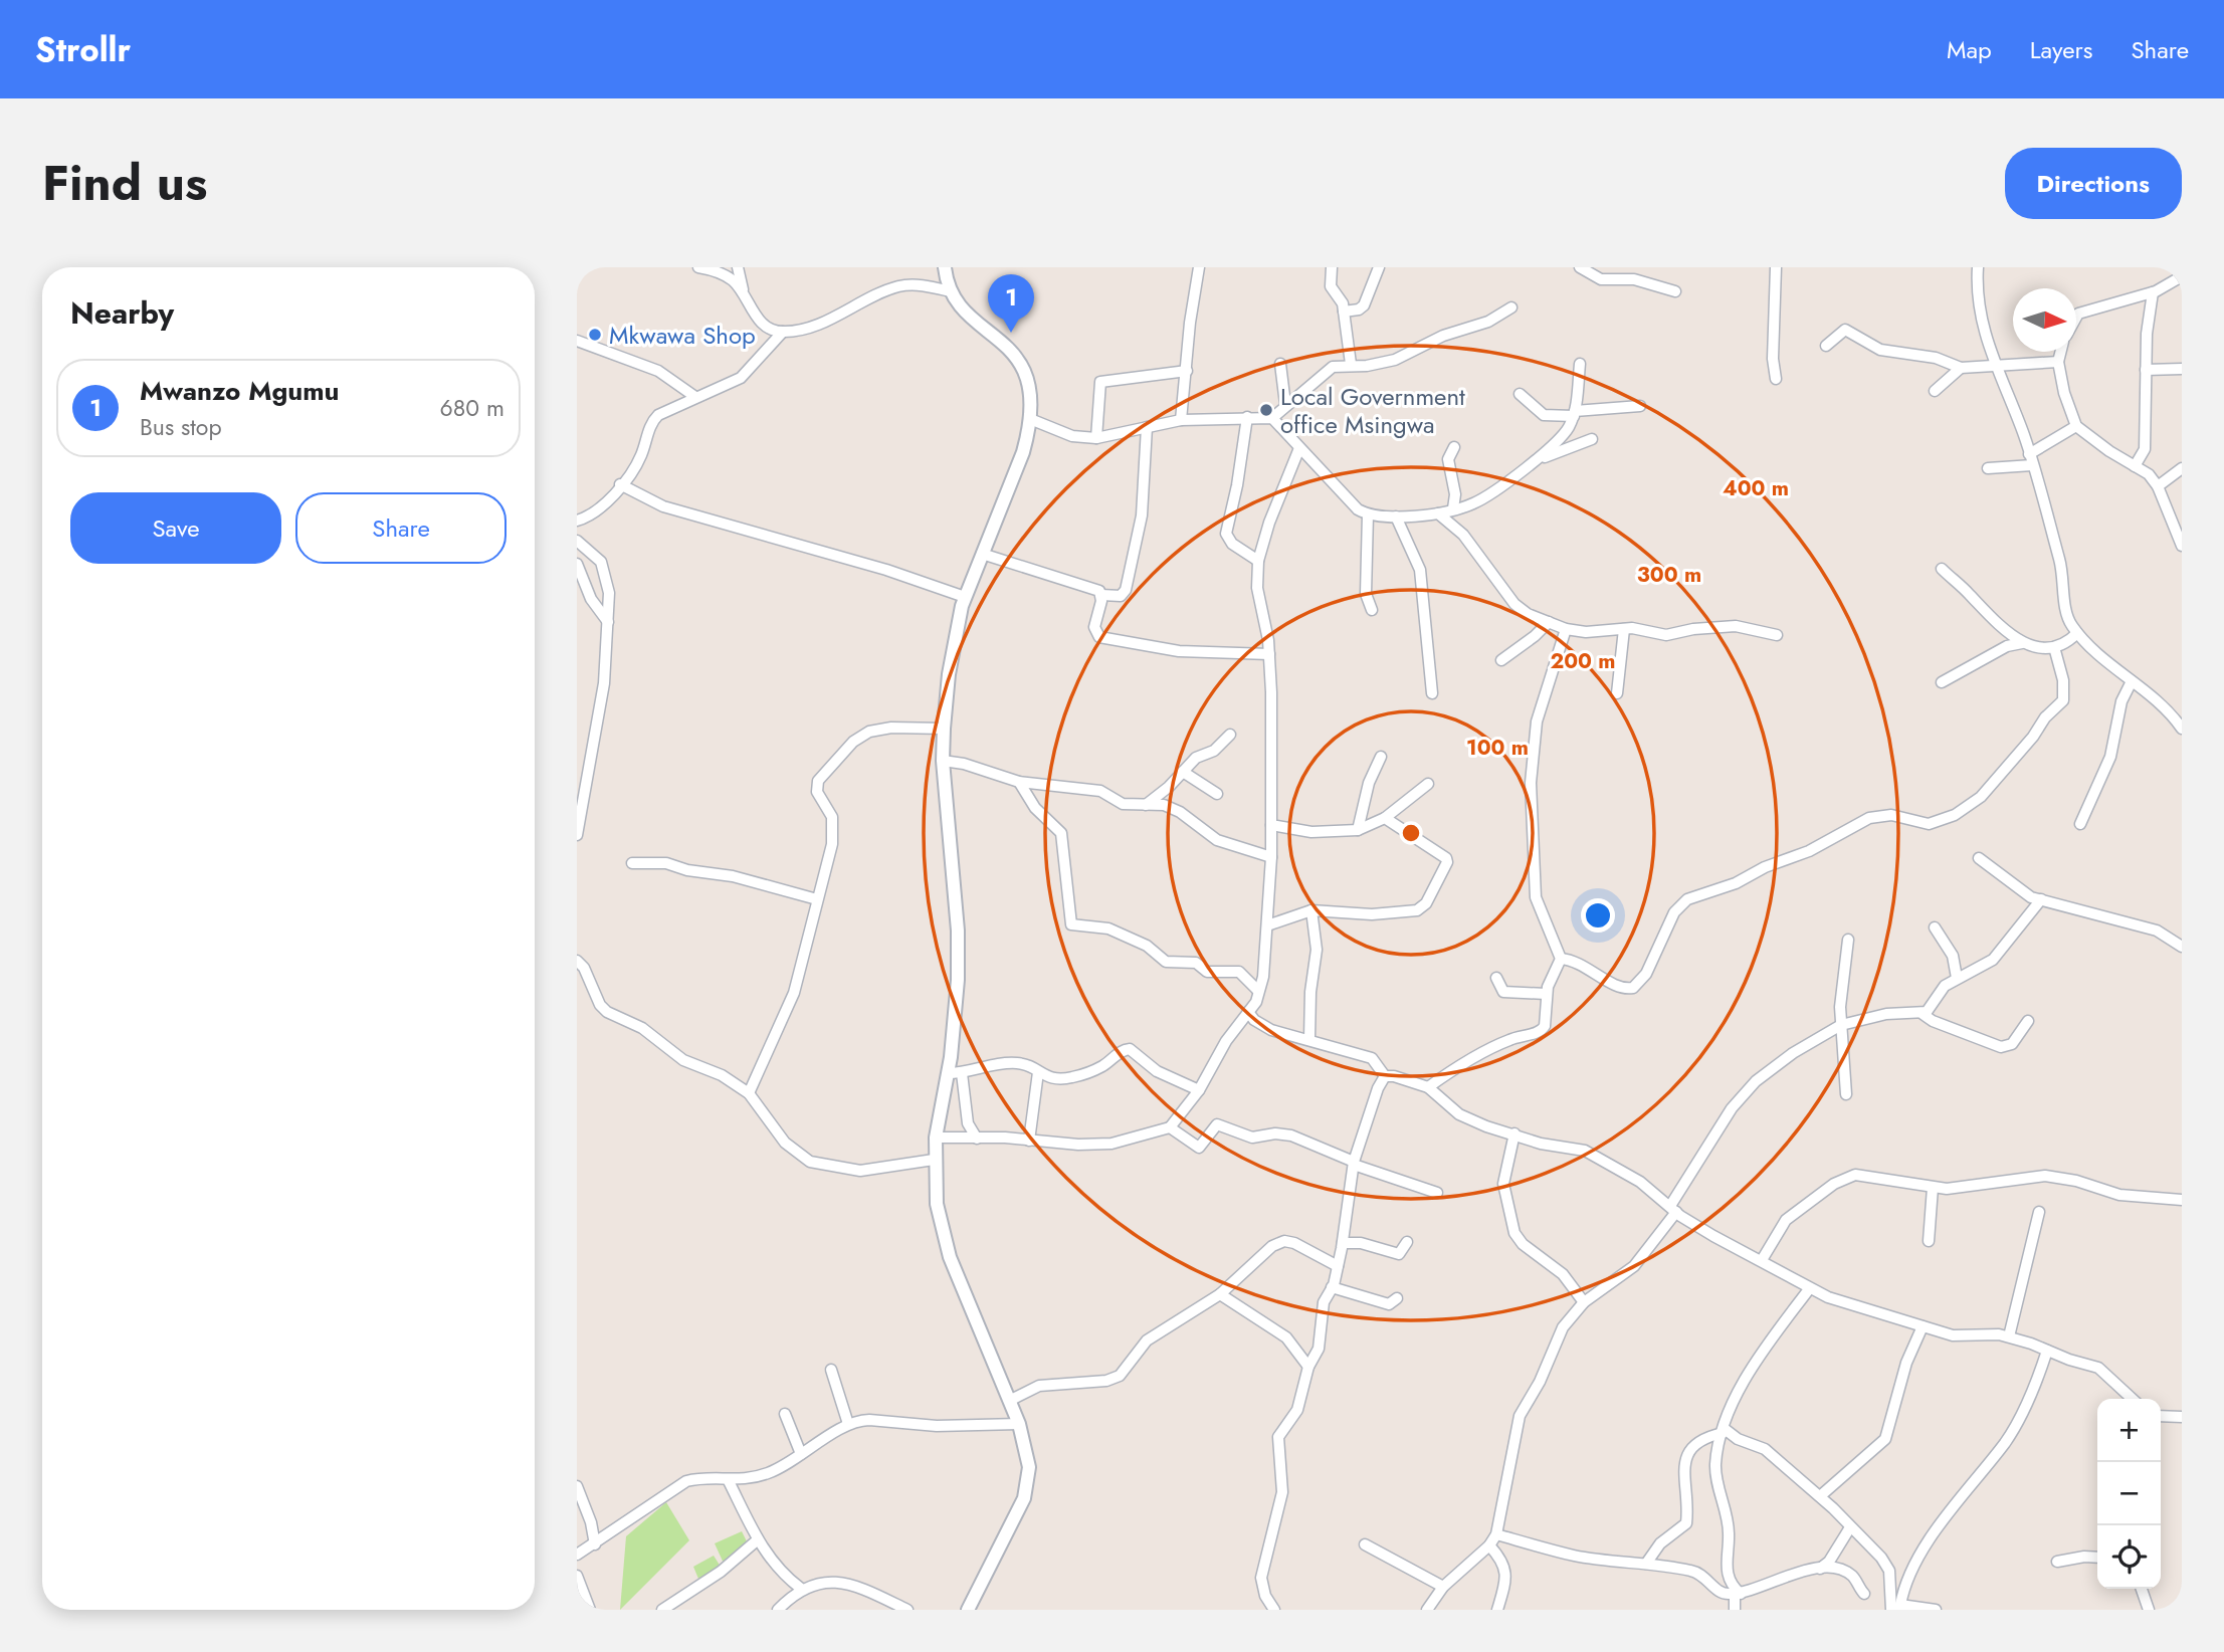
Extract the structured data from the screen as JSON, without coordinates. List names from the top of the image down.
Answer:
{
  "places": ["Mkwawa Shop", "Local Government office Msingwa"],
  "north": "right",
  "page": {
    "header": "Strollr",
    "nav": ["Map", "Layers", "Share"],
    "title": "Find us",
    "buttons": [
      "Directions",
      ["Save", "Share"]
    ],
    "heading": "Nearby",
    "pins": "1",
    "list": [
      {
        "mark": "1",
        "name": "Mwanzo Mgumu",
        "note": "Bus stop",
        "value": "680 m"
      }
    ],
    "map_buttons": ["+", "−"]
  },
  "rings": [
    "400 m",
    "300 m",
    "200 m",
    "100 m"
  ]
}
